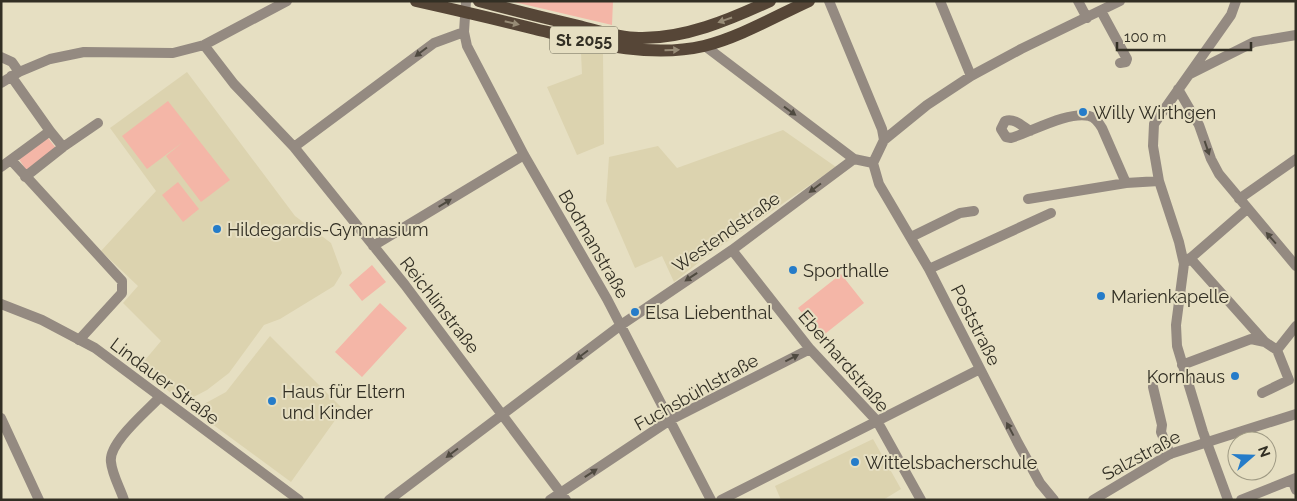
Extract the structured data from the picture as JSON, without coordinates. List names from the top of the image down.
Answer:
{
  "streets": {
    "main road": ["St 2055"],
    "street": [
      "Westendstraße",
      "Bodmanstraße",
      "Reichlinstraße",
      "Poststraße",
      "Eberhardstraße",
      "Lindauer Straße",
      "Fuchsbühlstraße",
      "Salzstraße"
    ]
  },
  "crossings": [
    ["St 2055", "Bodmanstraße"],
    ["Westendstraße", "Bodmanstraße"],
    ["Westendstraße", "Reichlinstraße"],
    ["Westendstraße", "Eberhardstraße"],
    ["Bodmanstraße", "Fuchsbühlstraße"],
    ["Reichlinstraße", "Fuchsbühlstraße"],
    ["Eberhardstraße", "Fuchsbühlstraße"]
  ],
  "one_way": ["Westendstraße", "Poststraße", "Fuchsbühlstraße"],
  "places": [
    "Willy Wirthgen",
    "Hildegardis-Gymnasium",
    "Sporthalle",
    "Marienkapelle",
    "Elsa Liebenthal",
    "Kornhaus",
    "Haus für Eltern und Kinder",
    "Wittelsbacherschule"
  ],
  "scale_bar": "100 m",
  "north": "right"
}
